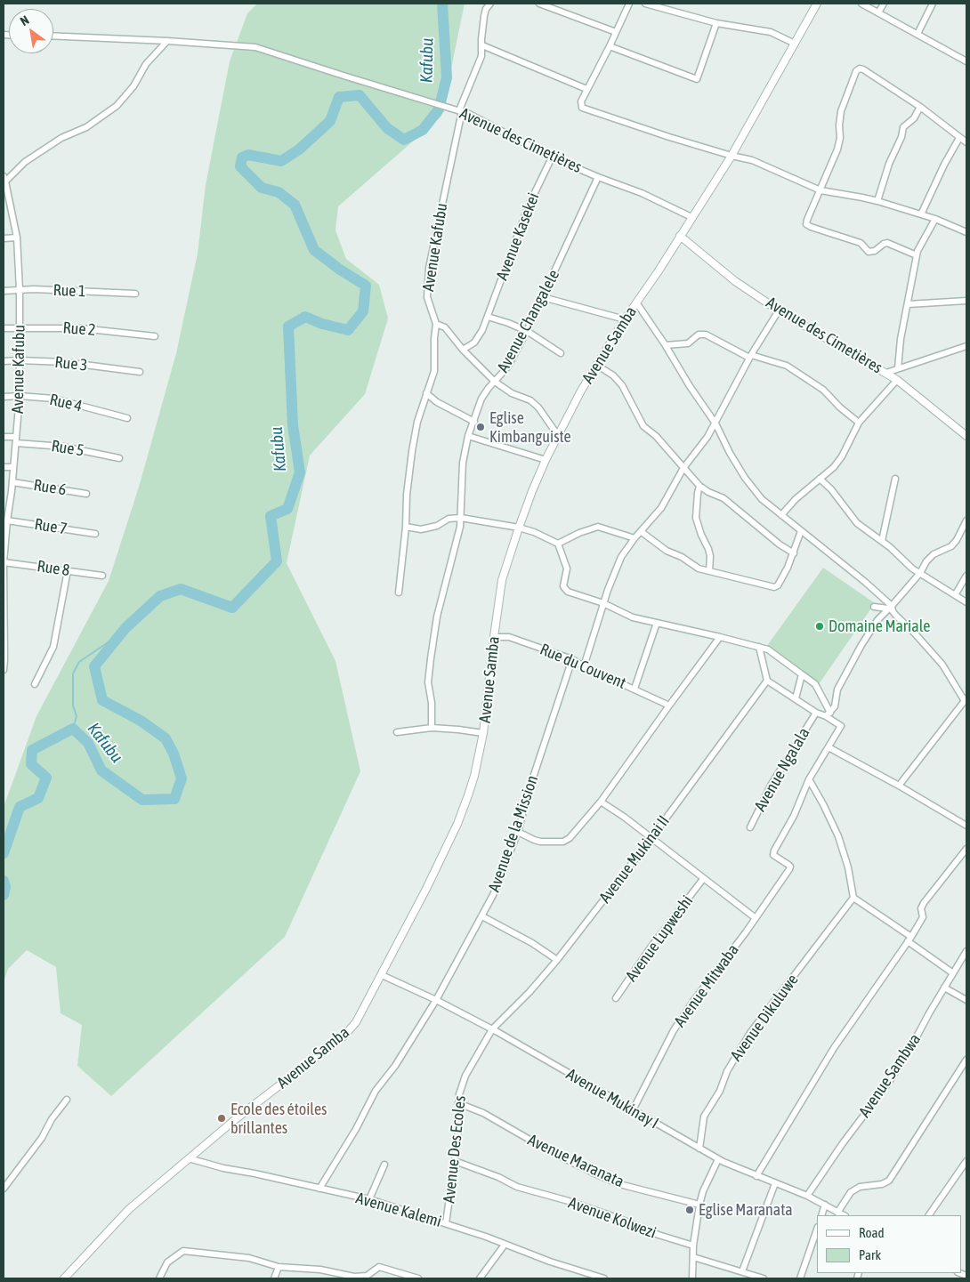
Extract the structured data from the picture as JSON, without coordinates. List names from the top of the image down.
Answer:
{
  "streets": {
    "street": [
      "Avenue des Cimetières",
      "Avenue Kasekei",
      "Avenue Kafubu",
      "Rue 1",
      "Avenue Changalele",
      "Rue 2",
      "Avenue Samba",
      "Rue 3",
      "Rue 4",
      "Rue 5",
      "Rue 6",
      "Rue 7",
      "Rue 8",
      "Rue du Couvent",
      "Avenue Ngalala",
      "Avenue de la Mission",
      "Avenue Mukinai II",
      "Avenue Lupweshi",
      "Avenue Mitwaba",
      "Avenue Dikuluwe",
      "Avenue Sambwa",
      "Avenue Mukinay I",
      "Avenue Des Ecoles",
      "Avenue Maranata",
      "Avenue Kalemi",
      "Avenue Kolwezi"
    ]
  },
  "crossings": [
    ["Avenue des Cimetières", "Avenue Kasekei"],
    ["Avenue des Cimetières", "Avenue Kafubu"],
    ["Avenue des Cimetières", "Avenue Changalele"],
    ["Avenue des Cimetières", "Avenue Samba"],
    ["Avenue Kafubu", "Rue 1"],
    ["Avenue Kafubu", "Rue 2"],
    ["Avenue Kafubu", "Rue 3"],
    ["Avenue Kafubu", "Rue 4"],
    ["Avenue Kafubu", "Rue 5"],
    ["Avenue Kafubu", "Rue 6"],
    ["Avenue Kafubu", "Rue 7"],
    ["Avenue Kafubu", "Rue 8"],
    ["Avenue Samba", "Rue du Couvent"],
    ["Avenue Samba", "Avenue Mukinay I"],
    ["Avenue Samba", "Avenue Kalemi"],
    ["Rue du Couvent", "Avenue de la Mission"],
    ["Avenue de la Mission", "Avenue Mukinay I"],
    ["Avenue de la Mission", "Avenue Kalemi"],
    ["Avenue Mukinai II", "Avenue Mukinay I"],
    ["Avenue Mukinai II", "Avenue Des Ecoles"],
    ["Avenue Mitwaba", "Avenue Mukinay I"],
    ["Avenue Dikuluwe", "Avenue Mukinay I"],
    ["Avenue Sambwa", "Avenue Mukinay I"],
    ["Avenue Mukinay I", "Avenue Des Ecoles"],
    ["Avenue Des Ecoles", "Avenue Maranata"],
    ["Avenue Des Ecoles", "Avenue Kalemi"],
    ["Avenue Des Ecoles", "Avenue Kolwezi"]
  ],
  "water": ["Kafubu"],
  "places": [
    "Eglise Kimbanguiste",
    "Domaine Mariale",
    "Ecole des étoiles brillantes",
    "Eglise Maranata"
  ],
  "legend": ["Road", "Park"],
  "north": "top left"
}
